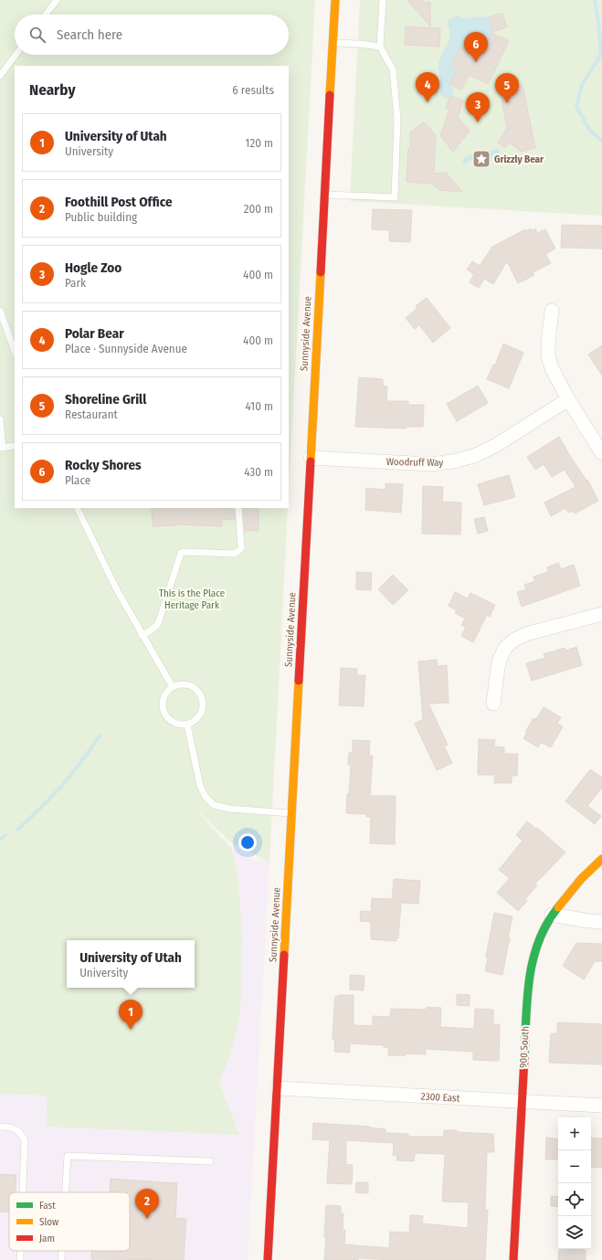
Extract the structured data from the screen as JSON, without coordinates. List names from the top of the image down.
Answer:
{
  "streets": {
    "main road": ["Sunnyside Avenue", "900 South"],
    "street": ["Woodruff Way", "2300 East"]
  },
  "crossings": [
    ["Sunnyside Avenue", "Woodruff Way"],
    ["Sunnyside Avenue", "2300 East"],
    ["900 South", "2300 East"]
  ],
  "parks": ["This is the Place Heritage Park"],
  "places": {
    "place": ["Grizzly Bear"]
  },
  "legend": ["Fast", "Slow", "Jam"],
  "page": {
    "search": "Search here",
    "pins": [
      "6",
      "4",
      "5",
      "3",
      "1",
      "2"
    ],
    "heading": ["Nearby", "6 results"],
    "list": [
      {
        "mark": "1",
        "name": "University of Utah",
        "note": "University",
        "value": "120 m"
      },
      {
        "mark": "2",
        "name": "Foothill Post Office",
        "note": "Public building",
        "value": "200 m"
      },
      {
        "mark": "3",
        "name": "Hogle Zoo",
        "note": "Park",
        "value": "400 m"
      },
      {
        "mark": "4",
        "name": "Polar Bear",
        "note": "Place · Sunnyside Avenue",
        "value": "400 m"
      },
      {
        "mark": "5",
        "name": "Shoreline Grill",
        "note": "Restaurant",
        "value": "410 m"
      },
      {
        "mark": "6",
        "name": "Rocky Shores",
        "note": "Place",
        "value": "430 m"
      }
    ],
    "popup": ["University of Utah", "University"],
    "map_buttons": ["+", "−"]
  }
}
